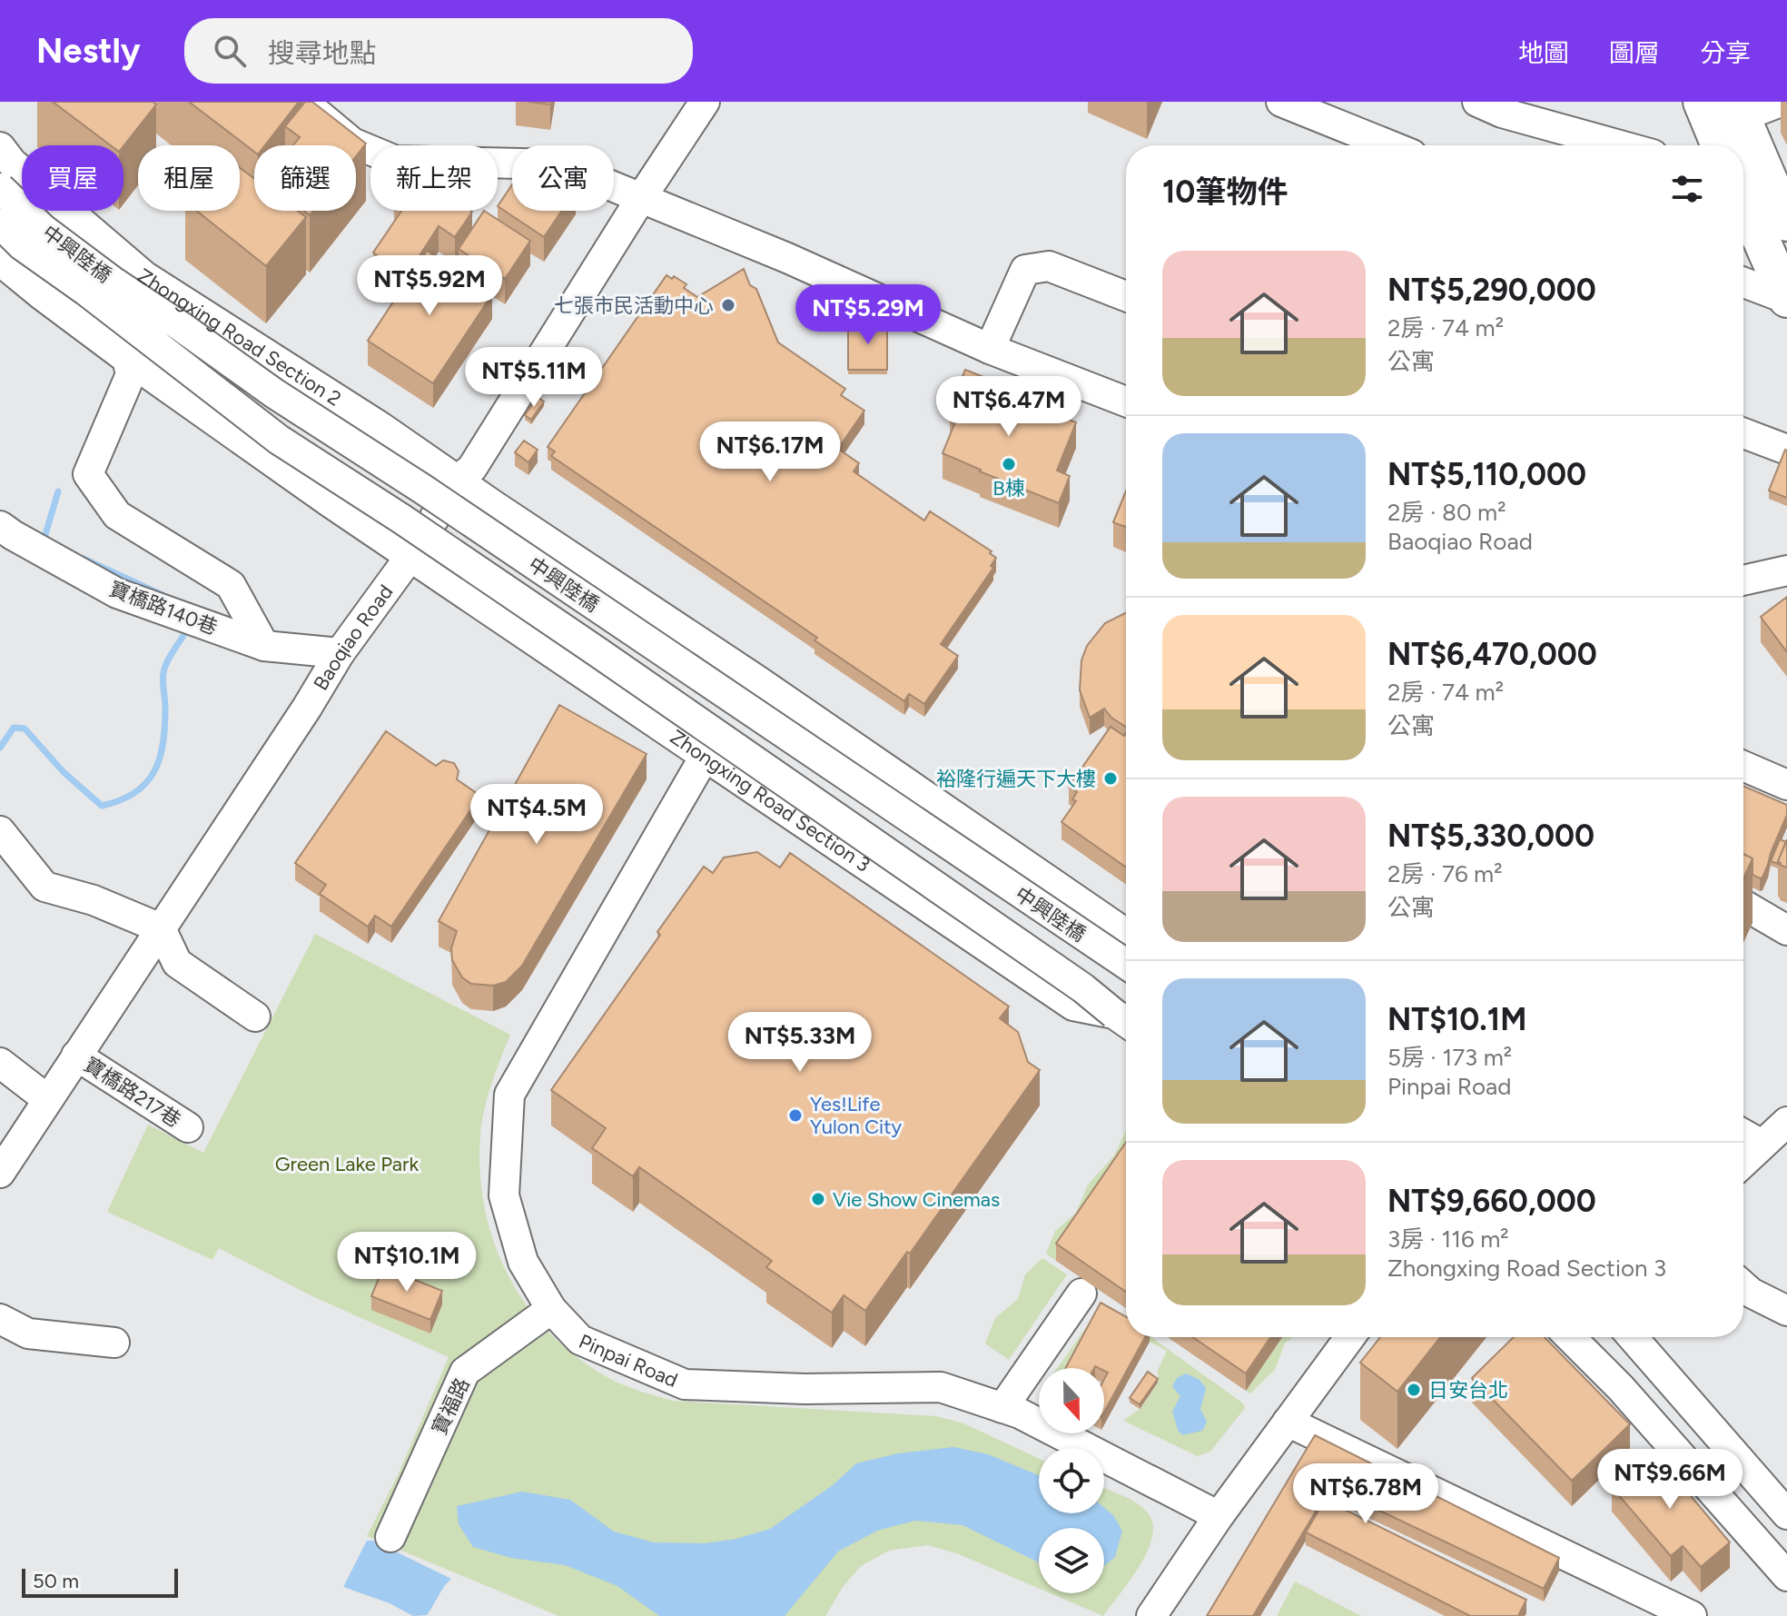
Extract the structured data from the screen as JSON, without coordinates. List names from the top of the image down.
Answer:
{
  "streets": {
    "street": [
      "中興陸橋",
      "Zhongxing Road Section 2",
      "寶橋路140巷",
      "Baoqiao Road",
      "Zhongxing Road Section 3",
      "寶橋路217巷",
      "Pinpai Road",
      "寶福路"
    ]
  },
  "crossings": [
    ["中興陸橋", "Zhongxing Road Section 3"],
    ["Zhongxing Road Section 2", "Baoqiao Road"],
    ["寶橋路140巷", "Baoqiao Road"],
    ["Baoqiao Road", "Zhongxing Road Section 3"],
    ["Baoqiao Road", "寶橋路217巷"],
    ["Zhongxing Road Section 3", "Pinpai Road"],
    ["Pinpai Road", "寶福路"]
  ],
  "parks": ["Green Lake Park"],
  "places": [
    "七張市民活動中心",
    "B棟",
    "裕隆行遍天下大樓",
    "Yes!Life Yulon City",
    "Vie Show Cinemas",
    "日安台北"
  ],
  "scale_bar": "50 m",
  "north": "bottom",
  "page": {
    "header": "Nestly",
    "search": "搜尋地點",
    "nav": ["地圖", "圖層", "分享"],
    "chip": [
      "買屋",
      "租屋",
      "篩選",
      "新上架",
      "公寓"
    ],
    "heading": "10筆物件",
    "list": [
      {
        "name": "NT$5,290,000",
        "note": "2房 · 74 m² · 公寓"
      },
      {
        "name": "NT$5,110,000",
        "note": "2房 · 80 m² · Baoqiao Road"
      },
      {
        "name": "NT$6,470,000",
        "note": "2房 · 74 m² · 公寓"
      },
      {
        "name": "NT$5,330,000",
        "note": "2房 · 76 m² · 公寓"
      },
      {
        "name": "NT$10.1M",
        "note": "5房 · 173 m² · Pinpai Road"
      },
      {
        "name": "NT$9,660,000",
        "note": "3房 · 116 m² · Zhongxing Road Section 3"
      }
    ],
    "price": [
      "NT$5.92M",
      "NT$5.29M",
      "NT$5.11M",
      "NT$6.47M",
      "NT$6.17M",
      "NT$4.5M",
      "NT$5.33M",
      "NT$10.1M",
      "NT$9.66M",
      "NT$6.78M"
    ],
    "scale": "50 m"
  }
}
